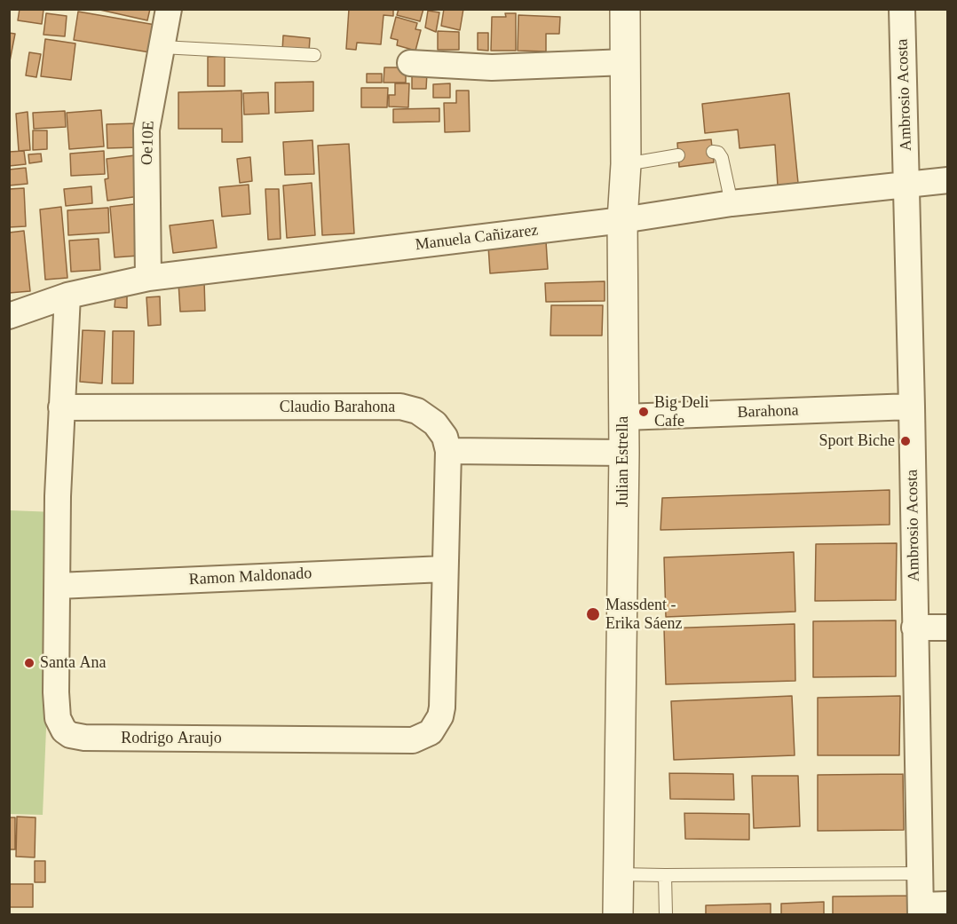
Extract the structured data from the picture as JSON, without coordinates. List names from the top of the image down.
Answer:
{
  "streets": {
    "street": [
      "Ambrosio Acosta",
      "Oe10E",
      "Manuela Cañizarez",
      "Claudio Barahona",
      "Barahona",
      "Julian Estrella",
      "Ramon Maldonado",
      "Rodrigo Araujo"
    ]
  },
  "crossings": [
    ["Ambrosio Acosta", "Manuela Cañizarez"],
    ["Ambrosio Acosta", "Barahona"],
    ["Oe10E", "Manuela Cañizarez"],
    ["Manuela Cañizarez", "Julian Estrella"],
    ["Manuela Cañizarez", "Rodrigo Araujo"],
    ["Claudio Barahona", "Rodrigo Araujo"],
    ["Barahona", "Julian Estrella"],
    ["Ramon Maldonado", "Rodrigo Araujo"]
  ],
  "places": [
    "Big Deli Cafe",
    "Sport Biche",
    "Massdent - Erika Sáenz",
    "Santa Ana"
  ]
}
